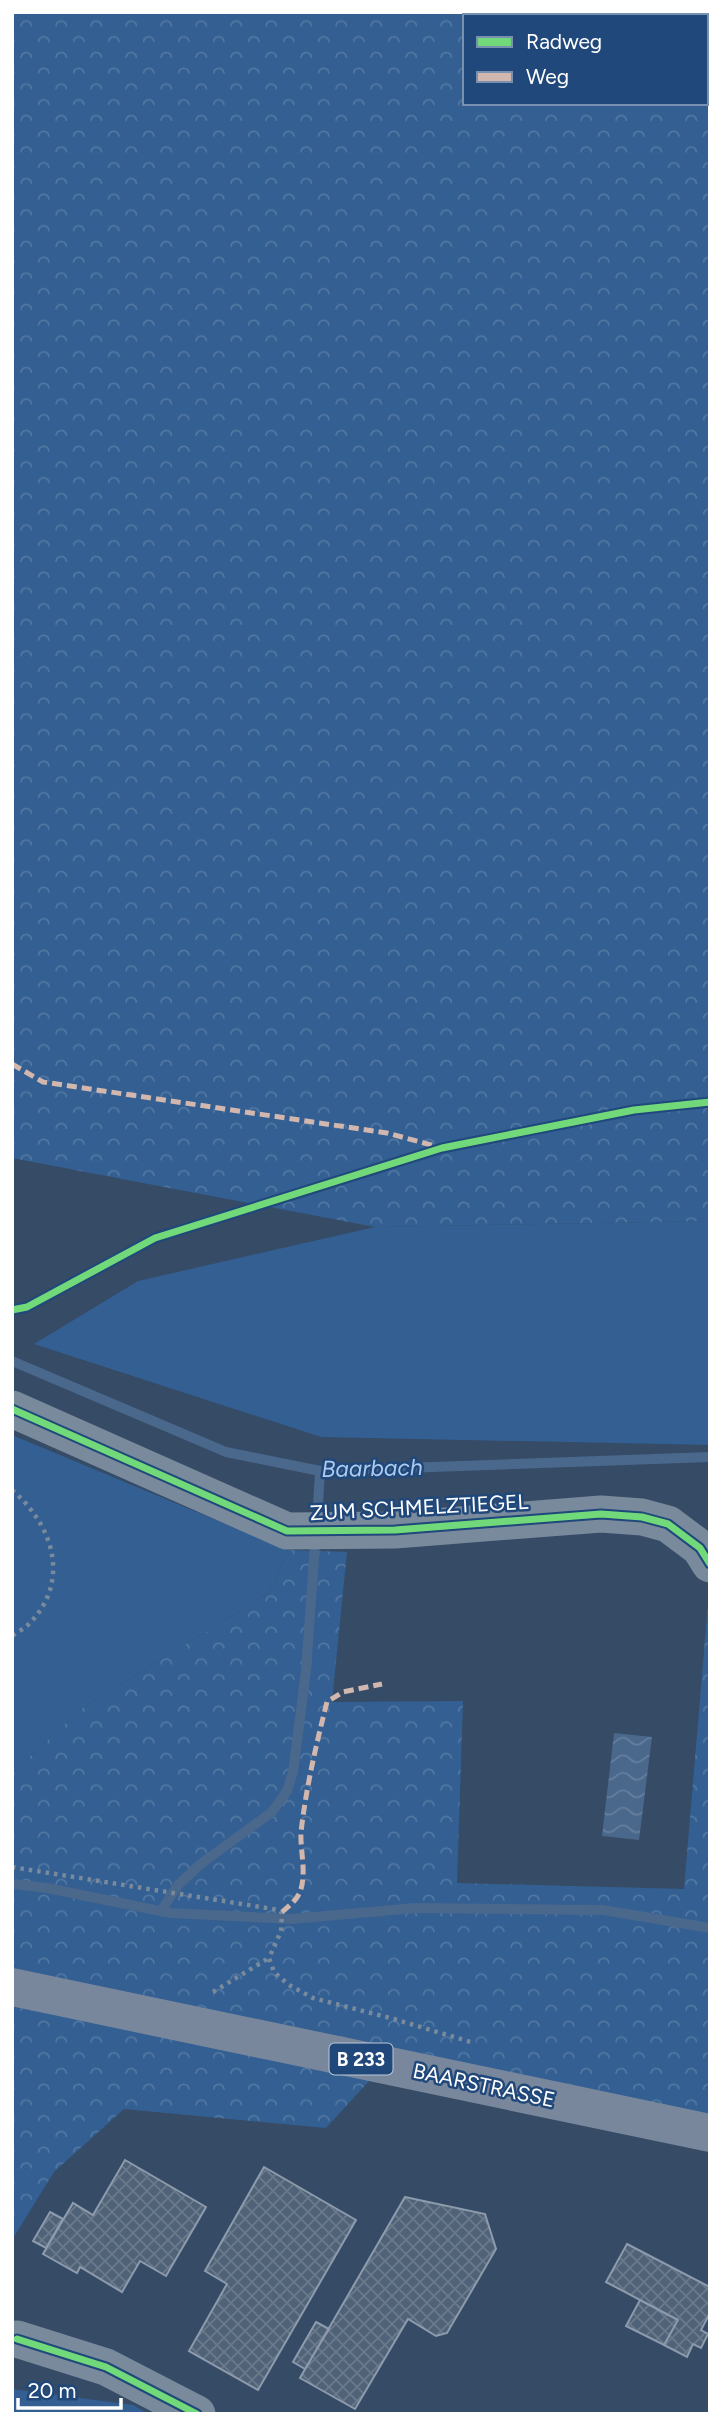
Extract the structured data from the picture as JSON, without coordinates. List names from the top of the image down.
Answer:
{
  "streets": {
    "main road": ["B 233", "BAARSTRASSE"],
    "street": ["ZUM SCHMELZTIEGEL"]
  },
  "water": ["Baarbach"],
  "legend": ["Radweg", "Weg"],
  "scale_bar": "20 m"
}
